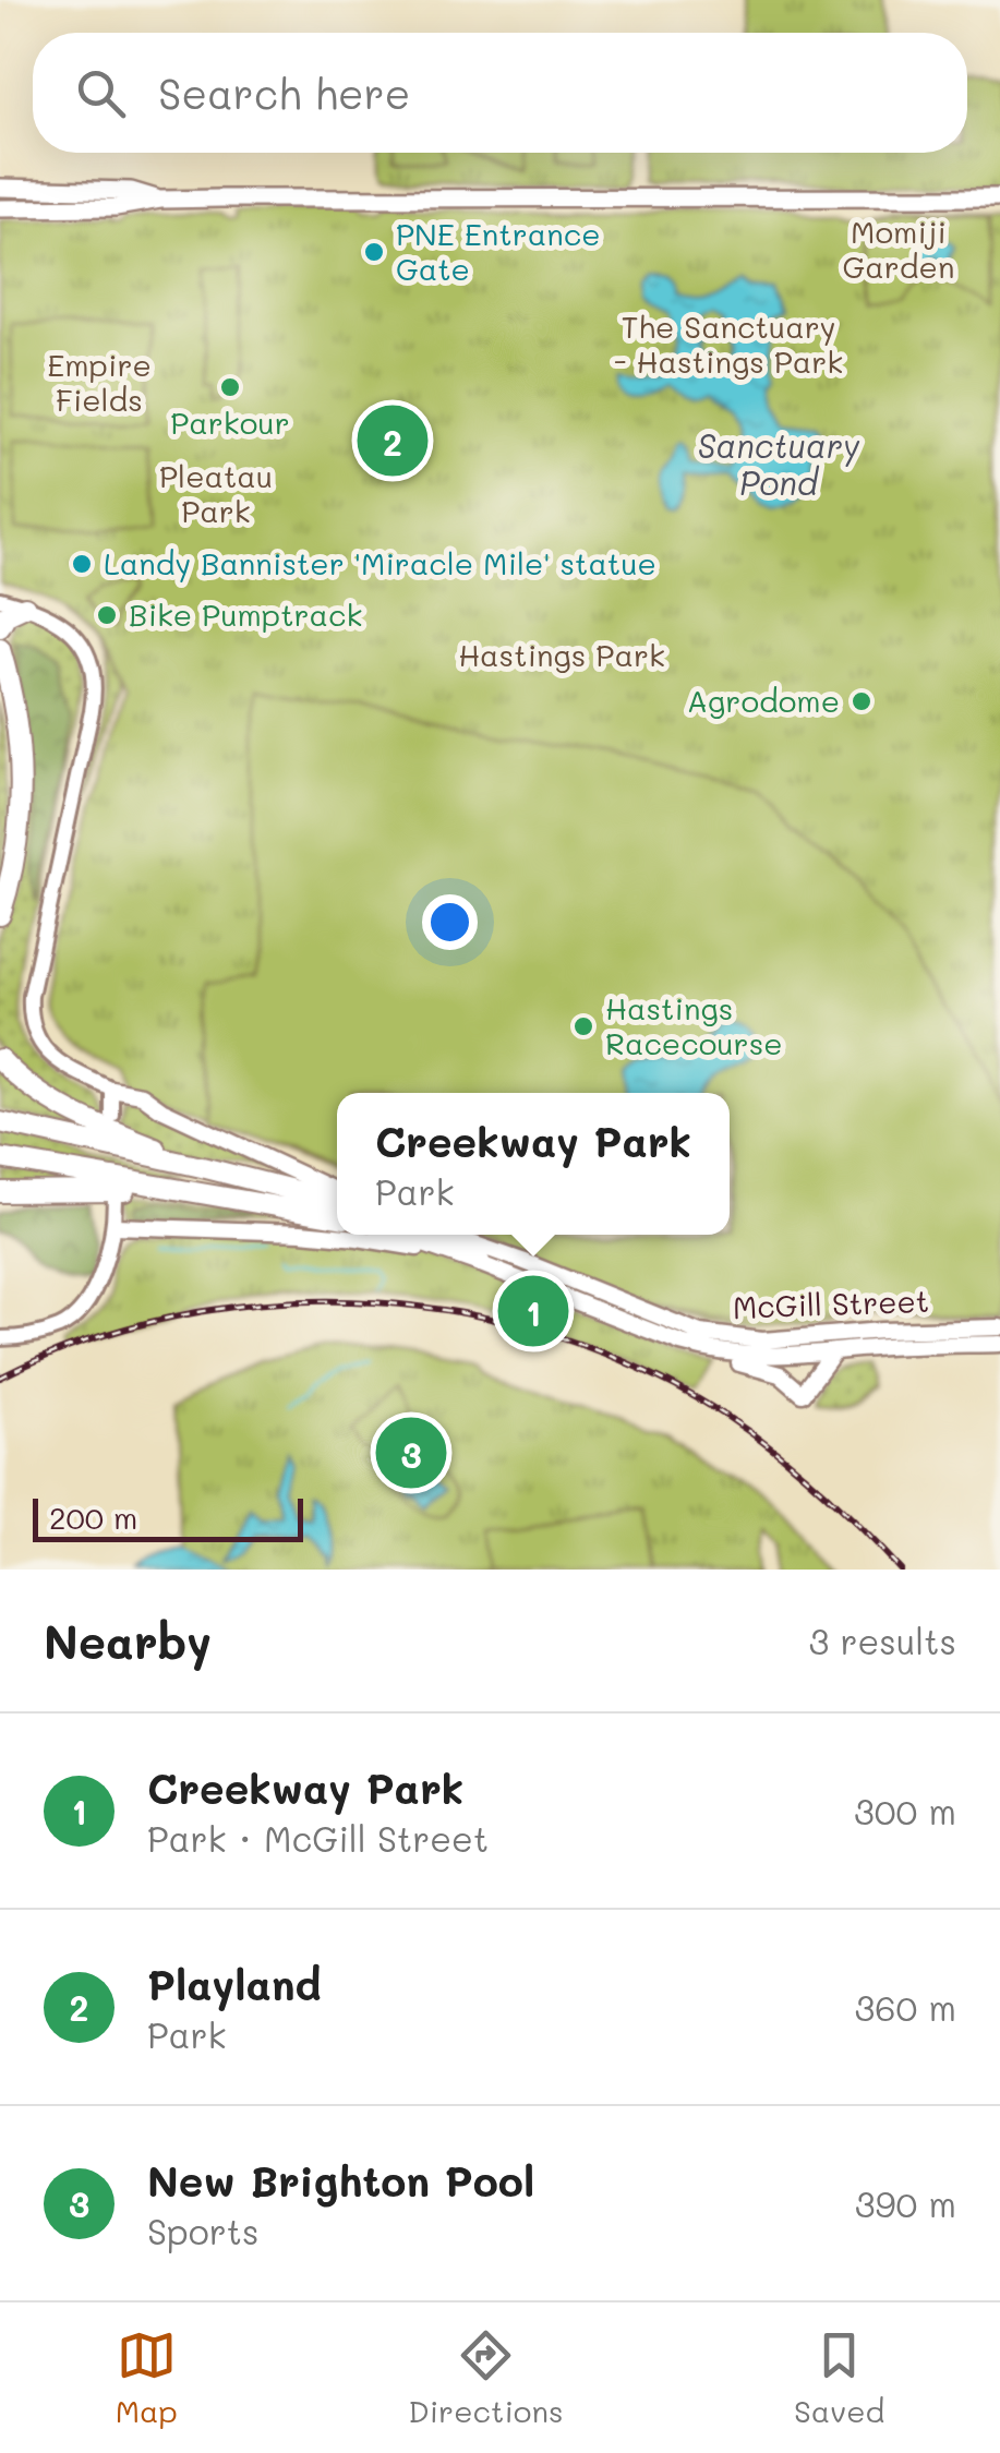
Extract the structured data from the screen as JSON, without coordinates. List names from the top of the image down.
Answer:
{
  "streets": {
    "main road": ["McGill Street"]
  },
  "water": ["Sanctuary Pond"],
  "parks": [
    "Momiji Garden",
    "The Sanctuary - Hastings Park",
    "Empire Fields",
    "Pleatau Park",
    "Hastings Park"
  ],
  "places": [
    "PNE Entrance Gate",
    "Parkour",
    "Landy Bannister 'Miracle Mile' statue",
    "Bike Pumptrack",
    "Agrodome",
    "Hastings Racecourse"
  ],
  "scale_bar": "200 m",
  "page": {
    "search": "Search here",
    "pins": ["2", "1", "3"],
    "popup": ["Creekway Park", "Park"],
    "scale": "200 m",
    "heading": ["Nearby", "3 results"],
    "list": [
      {
        "mark": "1",
        "name": "Creekway Park",
        "note": "Park · McGill Street",
        "value": "300 m"
      },
      {
        "mark": "2",
        "name": "Playland",
        "note": "Park",
        "value": "360 m"
      },
      {
        "mark": "3",
        "name": "New Brighton Pool",
        "note": "Sports",
        "value": "390 m"
      }
    ],
    "nav": ["Map", "Directions", "Saved"]
  }
}
